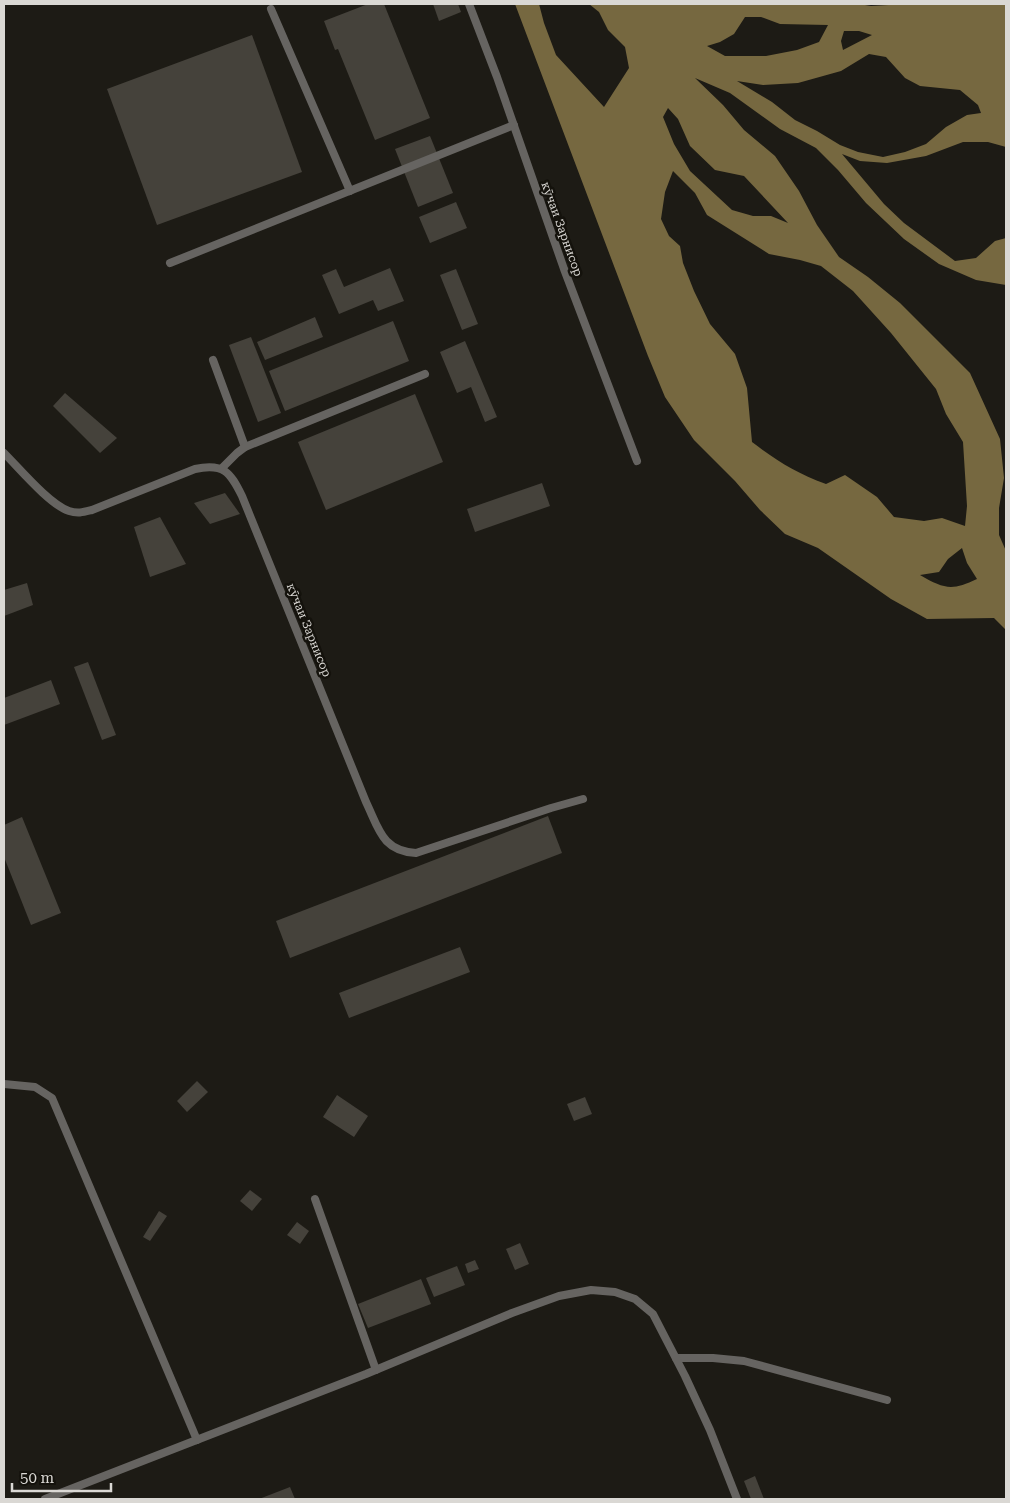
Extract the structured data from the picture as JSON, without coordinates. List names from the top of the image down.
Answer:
{
  "streets": {
    "lane": ["кӯчаи Зарнисор"]
  },
  "scale_bar": "50 m"
}
